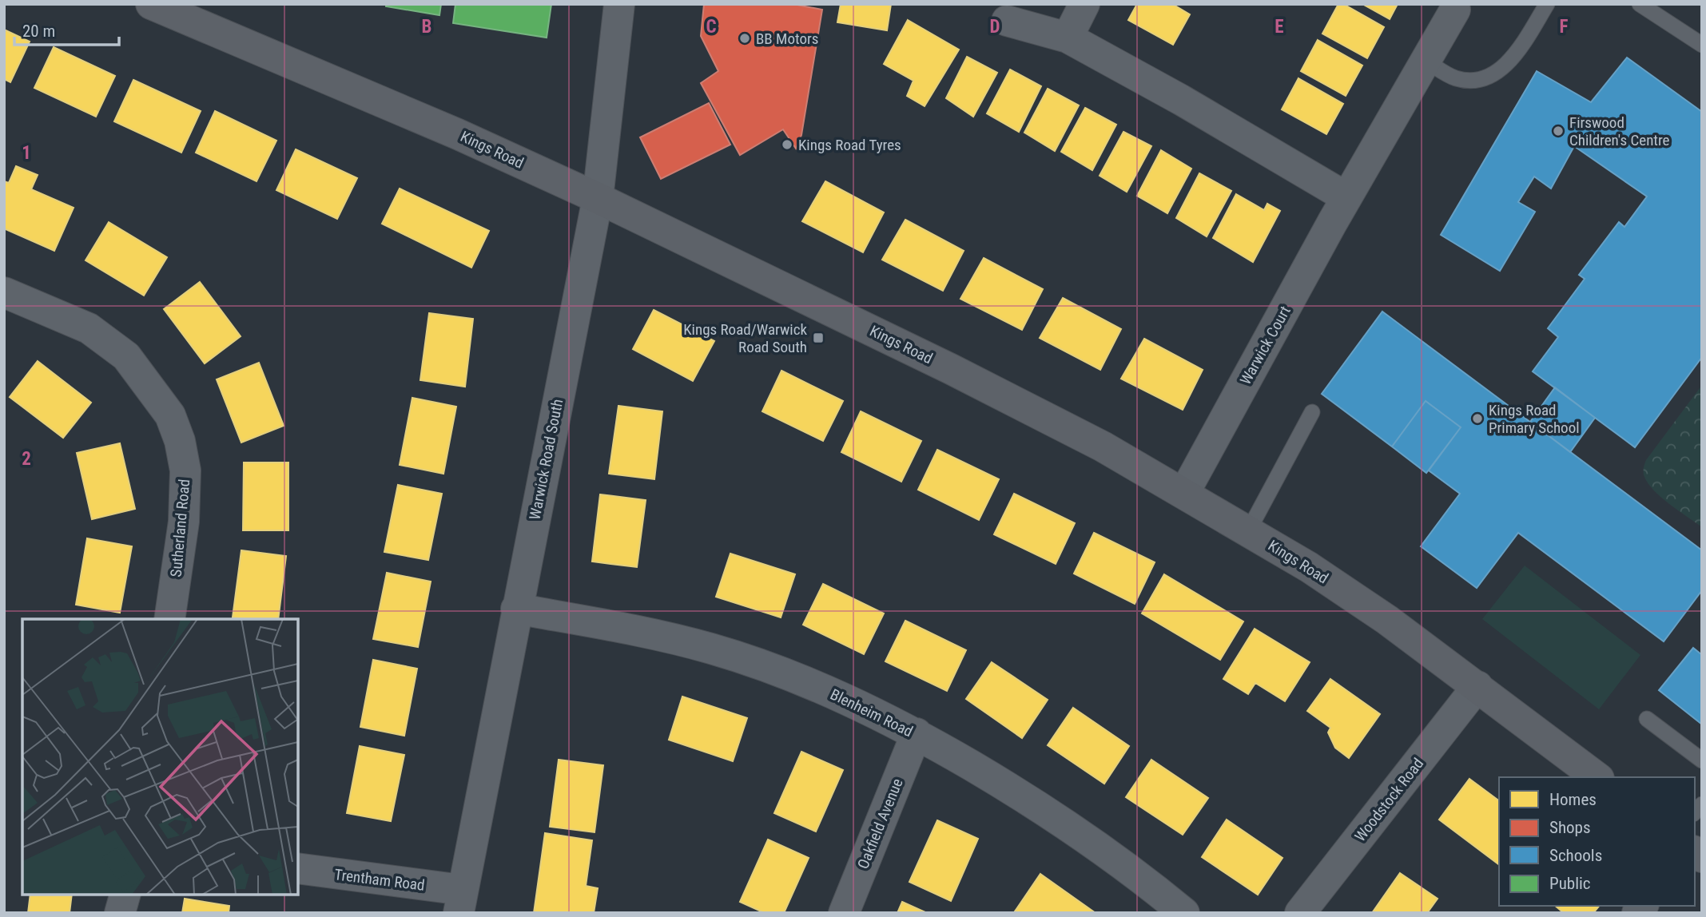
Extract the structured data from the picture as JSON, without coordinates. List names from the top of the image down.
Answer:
{
  "streets": {
    "street": [
      "Kings Road",
      "Warwick Court",
      "Warwick Road South",
      "Sutherland Road",
      "Blenheim Road",
      "Woodstock Road",
      "Oakfield Avenue",
      "Trentham Road"
    ]
  },
  "crossings": [
    ["Kings Road", "Warwick Court"],
    ["Kings Road", "Warwick Road South"],
    ["Kings Road", "Woodstock Road"],
    ["Warwick Road South", "Blenheim Road"],
    ["Warwick Road South", "Trentham Road"],
    ["Blenheim Road", "Oakfield Avenue"]
  ],
  "places": {
    "other": [
      "BB Motors",
      "Firswood Children's Centre",
      "Kings Road Tyres",
      "Kings Road Primary School"
    ],
    "transit": ["Kings Road/Warwick Road South"]
  },
  "legend": [
    "Homes",
    "Shops",
    "Schools",
    "Public"
  ],
  "scale_bar": "20 m",
  "grid": {
    "columns": [
      "B",
      "C",
      "D",
      "E",
      "F"
    ],
    "rows": ["1", "2"]
  }
}
